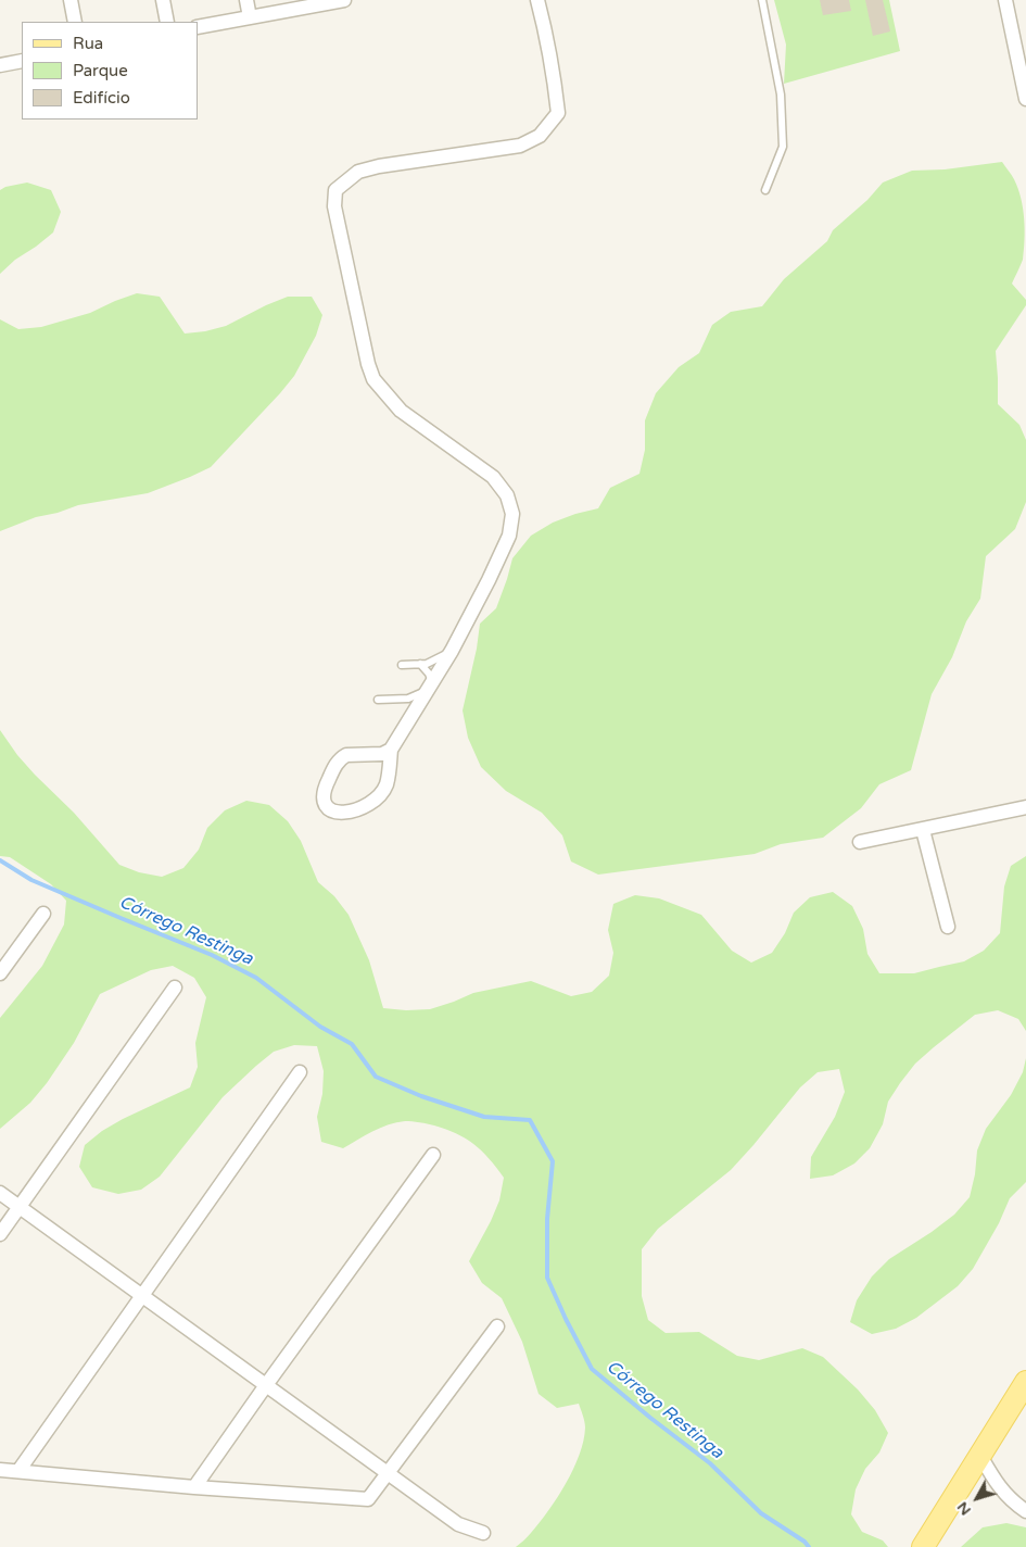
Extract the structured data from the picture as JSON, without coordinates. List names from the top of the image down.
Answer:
{
  "water": ["Córrego Restinga"],
  "legend": ["Rua", "Parque", "Edifício"],
  "north": "bottom left"
}
